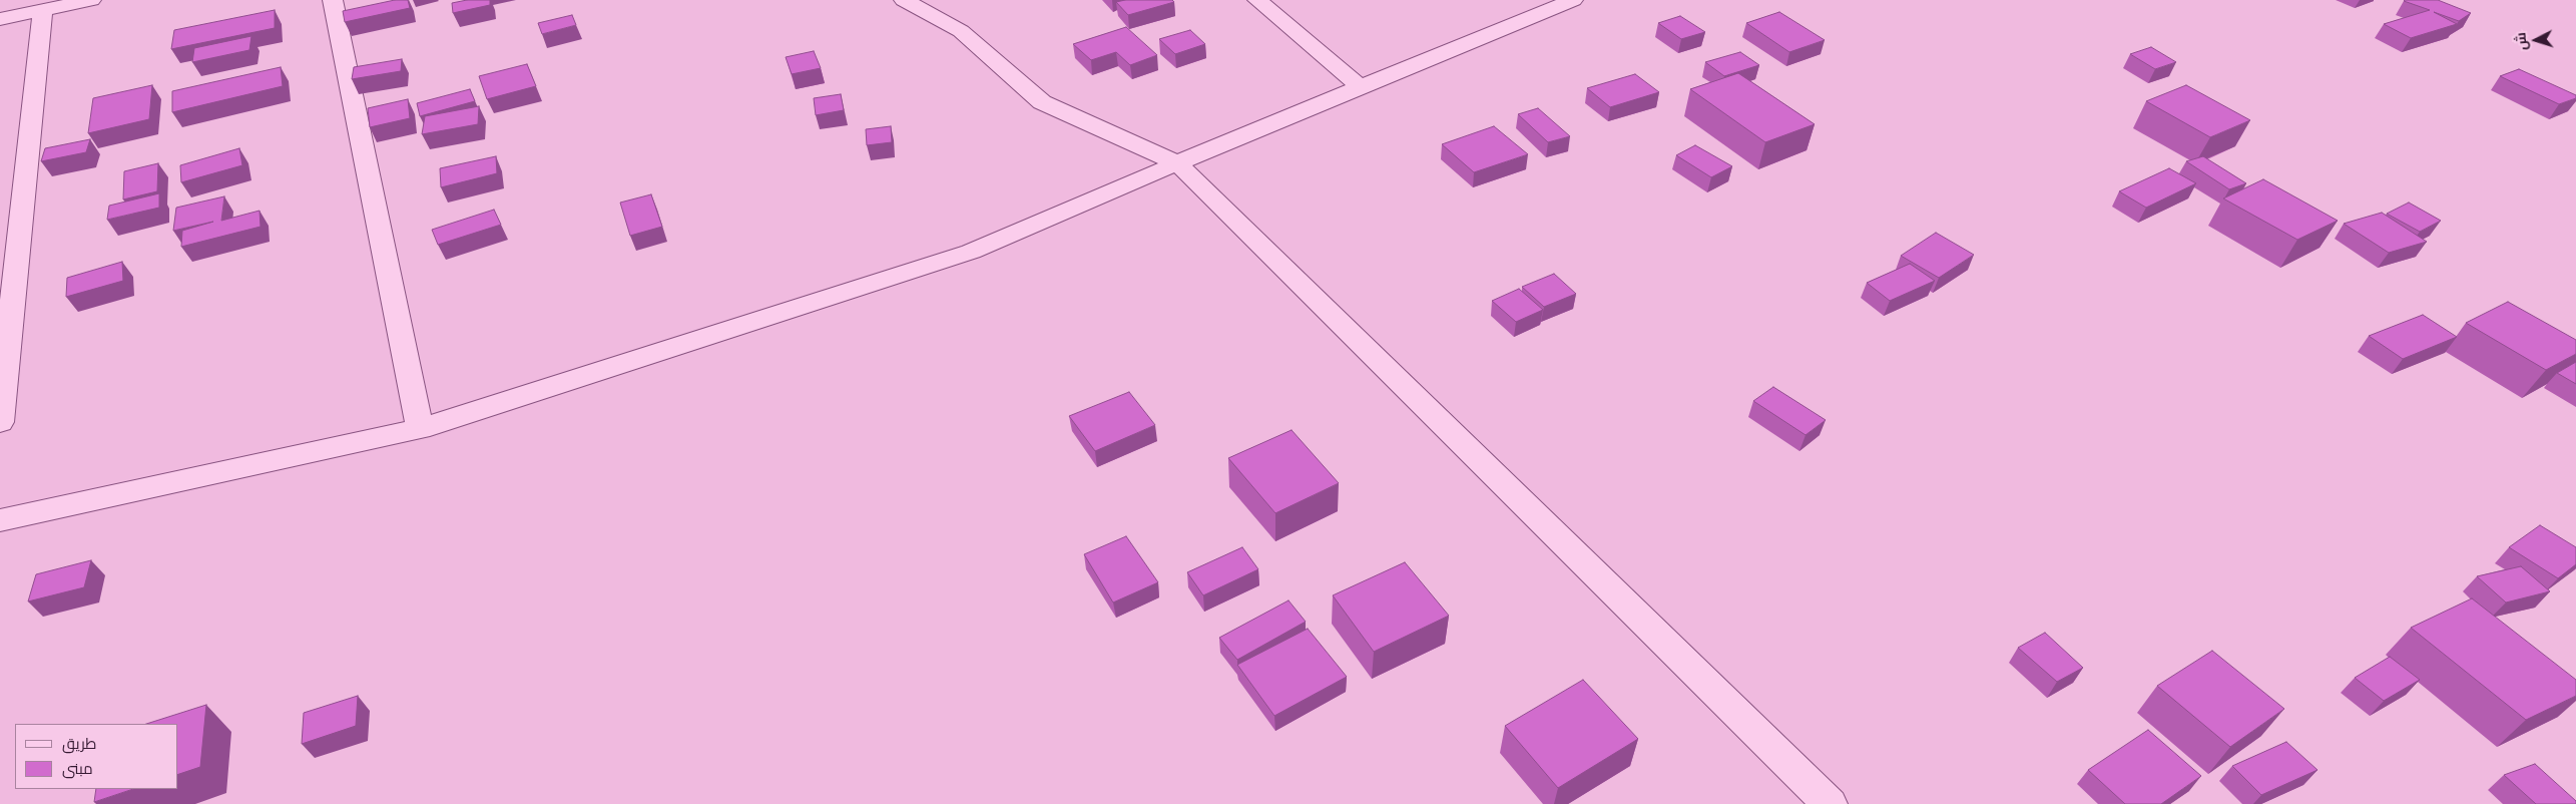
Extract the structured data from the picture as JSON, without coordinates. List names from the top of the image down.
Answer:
{
  "legend": ["طريق", "مبنى"],
  "north": "left"
}
